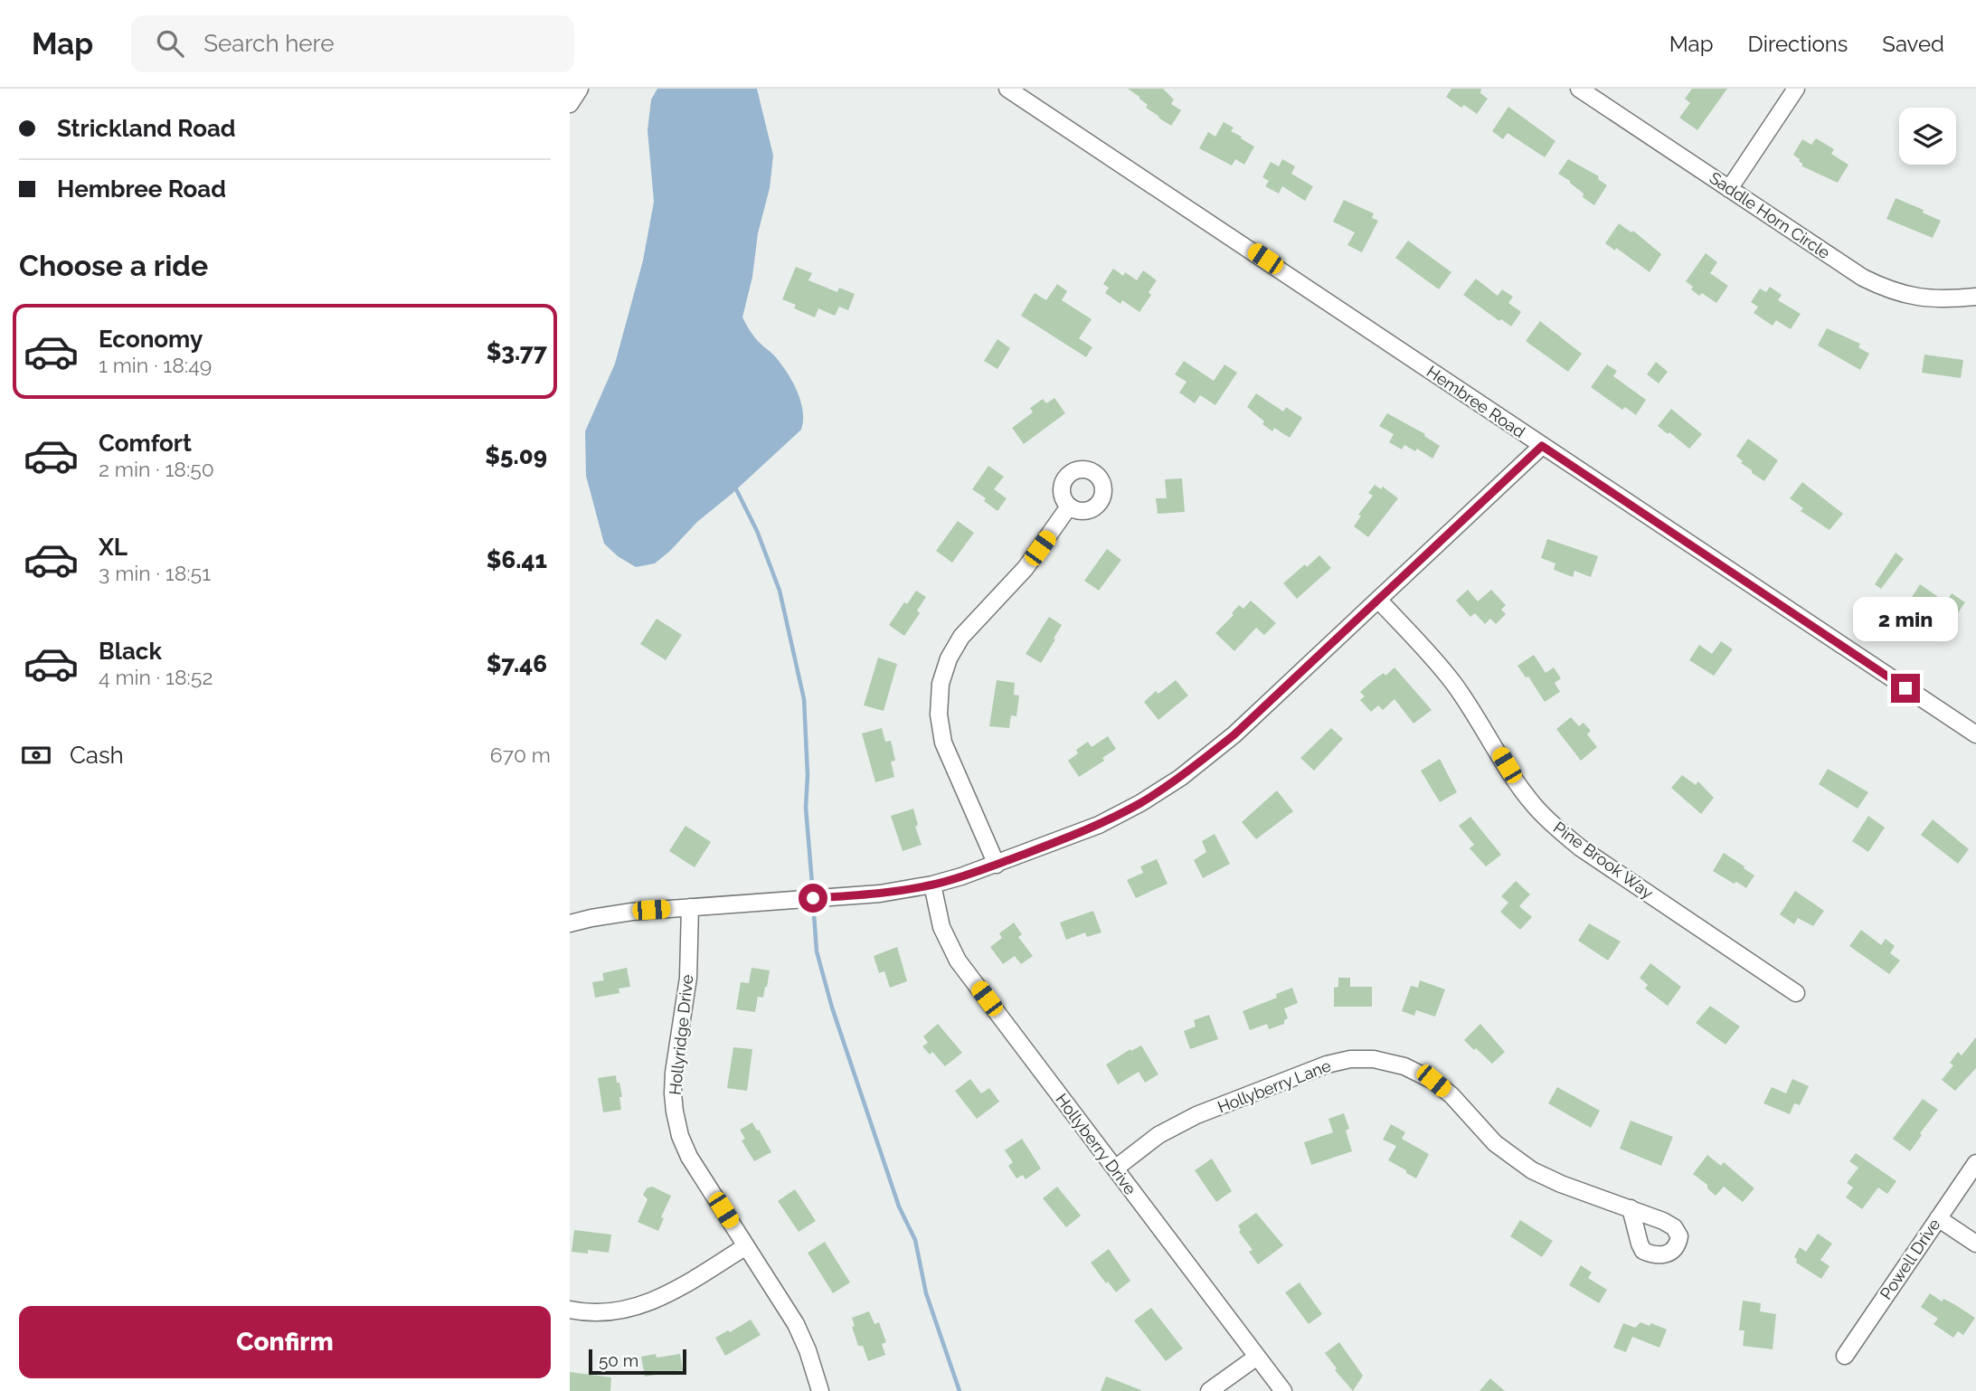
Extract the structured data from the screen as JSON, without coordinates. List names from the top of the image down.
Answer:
{
  "streets": {
    "street": [
      "Saddle Horn Circle",
      "Hembree Road",
      "Pine Brook Way",
      "Hollyridge Drive",
      "Hollyberry Lane",
      "Hollyberry Drive",
      "Powell Drive"
    ]
  },
  "crossings": [
    ["Hollyberry Lane", "Hollyberry Drive"]
  ],
  "scale_bar": "50 m",
  "page": {
    "header": "Map",
    "search": "Search here",
    "nav": ["Map", "Directions", "Saved"],
    "banner": ["Strickland Road", "Hembree Road"],
    "heading": "Choose a ride",
    "list": [
      {
        "name": "Economy",
        "note": "1 min · 18:49",
        "value": "$3.77"
      },
      {
        "name": "Comfort",
        "note": "2 min · 18:50",
        "value": "$5.09"
      },
      {
        "name": "XL",
        "note": "3 min · 18:51",
        "value": "$6.41"
      },
      {
        "name": "Black",
        "note": "4 min · 18:52",
        "value": "$7.46"
      }
    ],
    "bubble": "2 min",
    "pay": ["Cash", "670 m"],
    "buttons": "Confirm",
    "scale": "50 m"
  }
}
